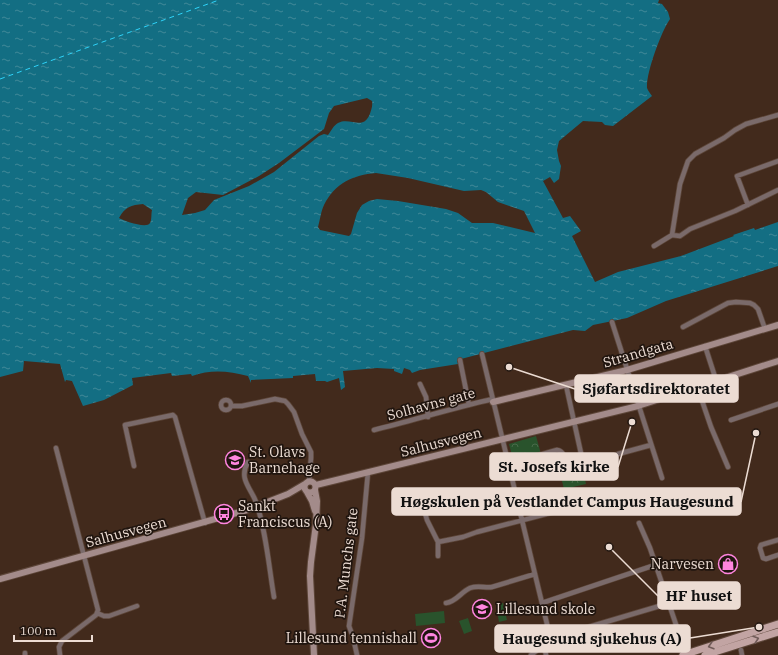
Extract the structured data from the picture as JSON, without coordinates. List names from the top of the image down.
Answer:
{
  "streets": {
    "street": [
      "Strandgata",
      "Solhavns gate",
      "Salhusvegen",
      "P.A. Munchs gate"
    ]
  },
  "crossings": [
    ["Strandgata", "Solhavns gate"],
    ["Salhusvegen", "P.A. Munchs gate"]
  ],
  "places": {
    "other": [
      "Sjøfartsdirektoratet",
      "St. Josefs kirke",
      "Høgskulen på Vestlandet Campus Haugesund",
      "HF huset",
      "Haugesund sjukehus (A)"
    ],
    "school or university": ["St. Olavs Barnehage", "Lillesund skole"],
    "bus stop": ["Sankt Franciscus (A)"],
    "shop": ["Narvesen"],
    "sports": ["Lillesund tennishall"]
  },
  "scale_bar": "100 m"
}
